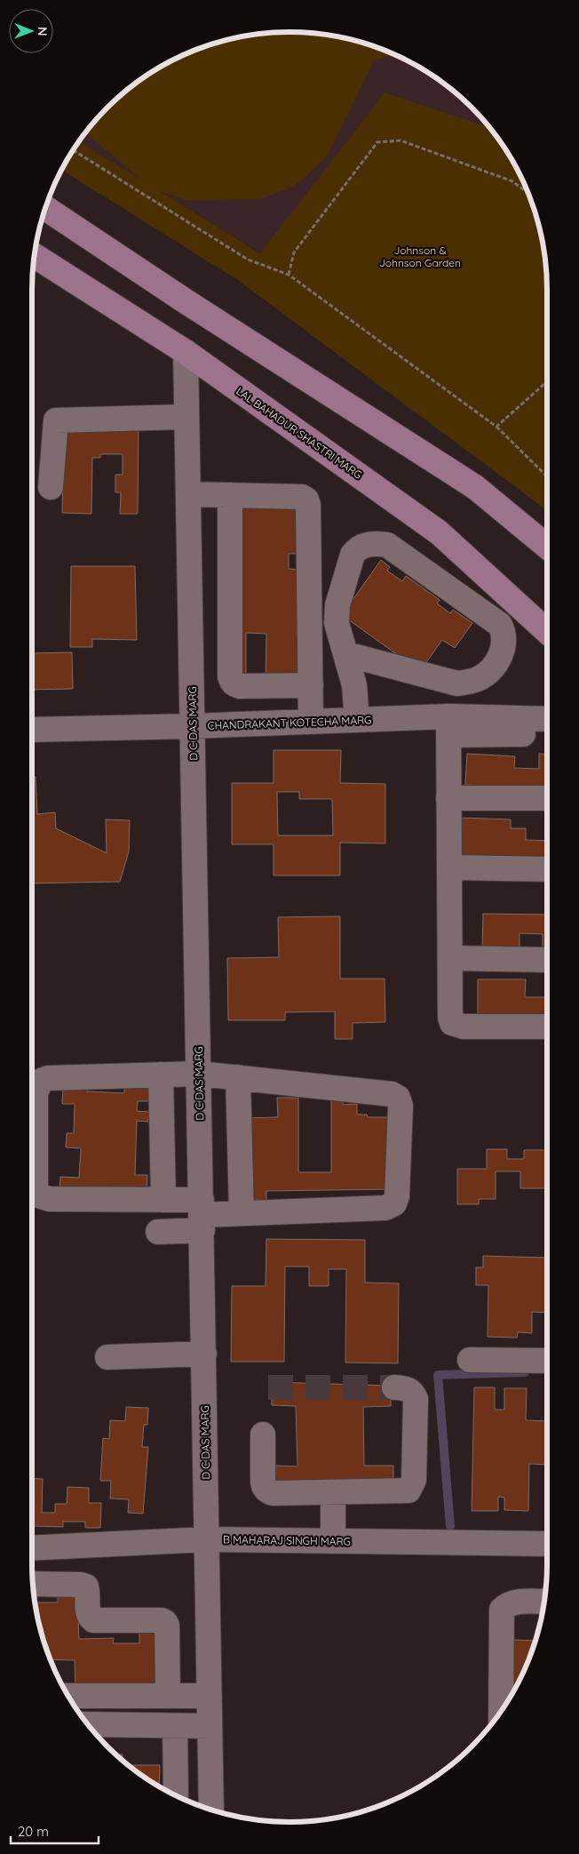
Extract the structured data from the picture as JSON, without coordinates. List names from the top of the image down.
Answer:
{
  "streets": {
    "main road": ["LAL BAHADUR SHASTRI MARG"],
    "street": ["CHANDRAKANT KOTECHA MARG", "D C DAS MARG", "B MAHARAJ SINGH MARG"]
  },
  "crossings": [
    ["LAL BAHADUR SHASTRI MARG", "D C DAS MARG"],
    ["CHANDRAKANT KOTECHA MARG", "D C DAS MARG"],
    ["D C DAS MARG", "B MAHARAJ SINGH MARG"]
  ],
  "parks": ["Johnson & Johnson Garden"],
  "scale_bar": "20 m",
  "north": "right"
}
